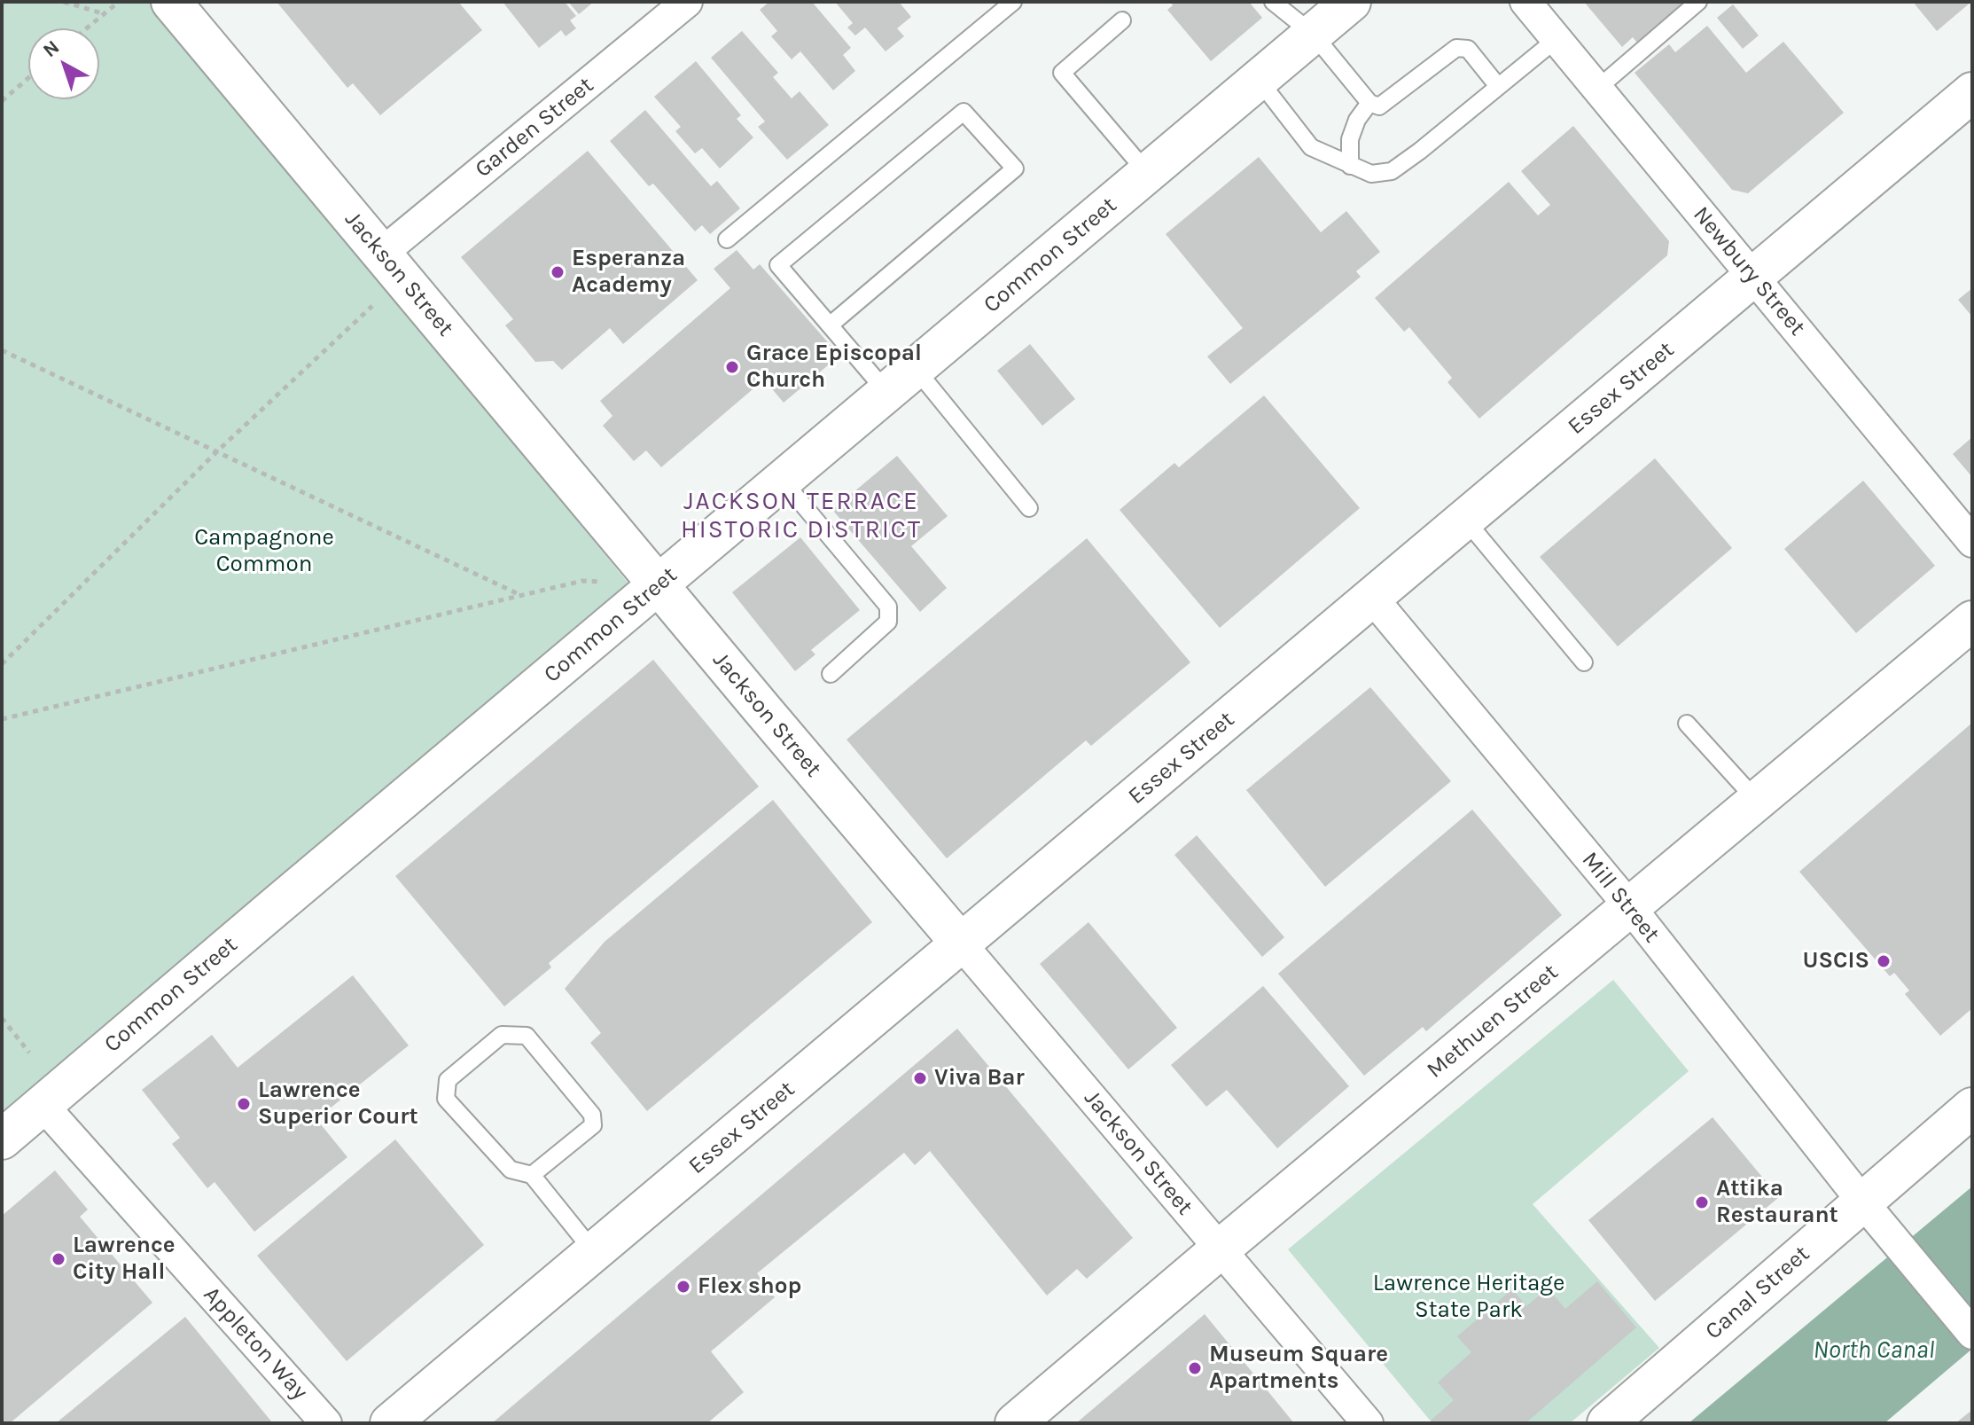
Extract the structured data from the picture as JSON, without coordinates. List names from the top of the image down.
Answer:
{
  "streets": {
    "main road": [
      "Common Street",
      "Jackson Street",
      "Essex Street",
      "Methuen Street",
      "Canal Street"
    ],
    "street": [
      "Garden Street",
      "Newbury Street",
      "Mill Street",
      "Appleton Way"
    ]
  },
  "crossings": [
    ["Garden Street", "Jackson Street"],
    ["Common Street", "Jackson Street"],
    ["Common Street", "Appleton Way"],
    ["Newbury Street", "Essex Street"],
    ["Jackson Street", "Essex Street"],
    ["Jackson Street", "Methuen Street"],
    ["Essex Street", "Mill Street"],
    ["Mill Street", "Methuen Street"],
    ["Mill Street", "Canal Street"]
  ],
  "districts": ["JACKSON TERRACE HISTORIC DISTRICT"],
  "water": ["North Canal"],
  "parks": ["Campagnone Common", "Lawrence Heritage State Park"],
  "places": [
    "Esperanza Academy",
    "Grace Episcopal Church",
    "USCIS",
    "Viva Bar",
    "Lawrence Superior Court",
    "Attika Restaurant",
    "Lawrence City Hall",
    "Flex shop",
    "Museum Square Apartments"
  ],
  "north": "top left"
}
